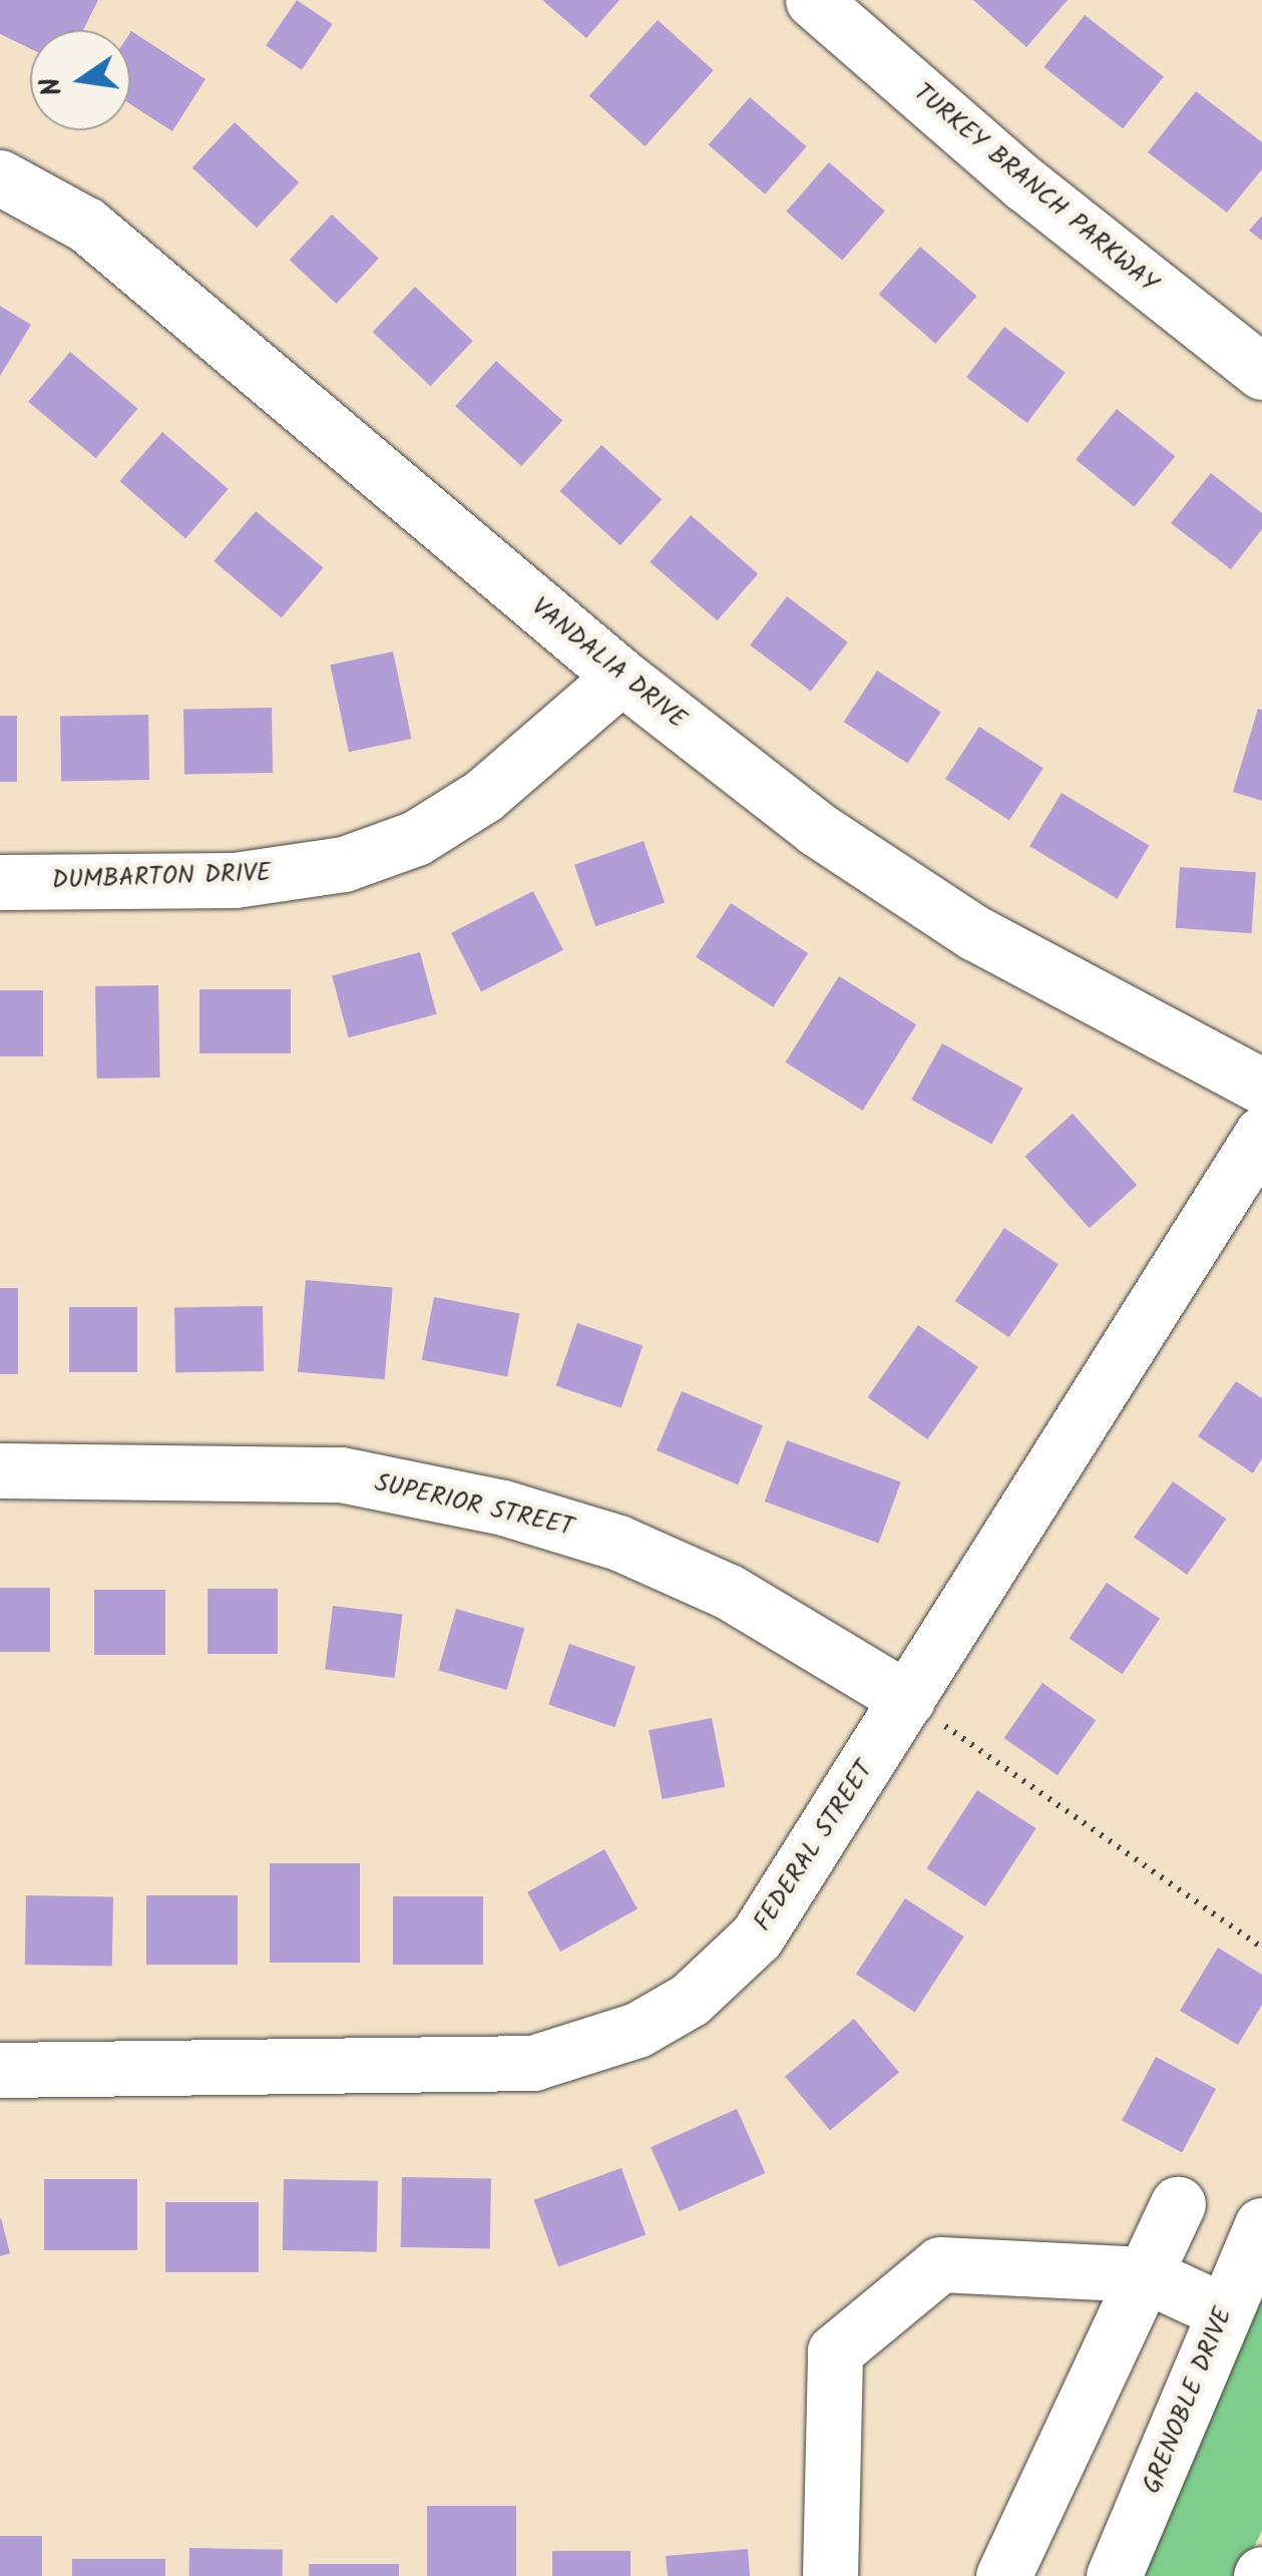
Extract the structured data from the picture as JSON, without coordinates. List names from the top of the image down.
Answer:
{
  "streets": {
    "street": [
      "TURKEY BRANCH PARKWAY",
      "VANDALIA DRIVE",
      "DUMBARTON DRIVE",
      "SUPERIOR STREET",
      "FEDERAL STREET",
      "GRENOBLE DRIVE"
    ]
  },
  "crossings": [
    ["VANDALIA DRIVE", "DUMBARTON DRIVE"],
    ["SUPERIOR STREET", "FEDERAL STREET"]
  ],
  "north": "left"
}
